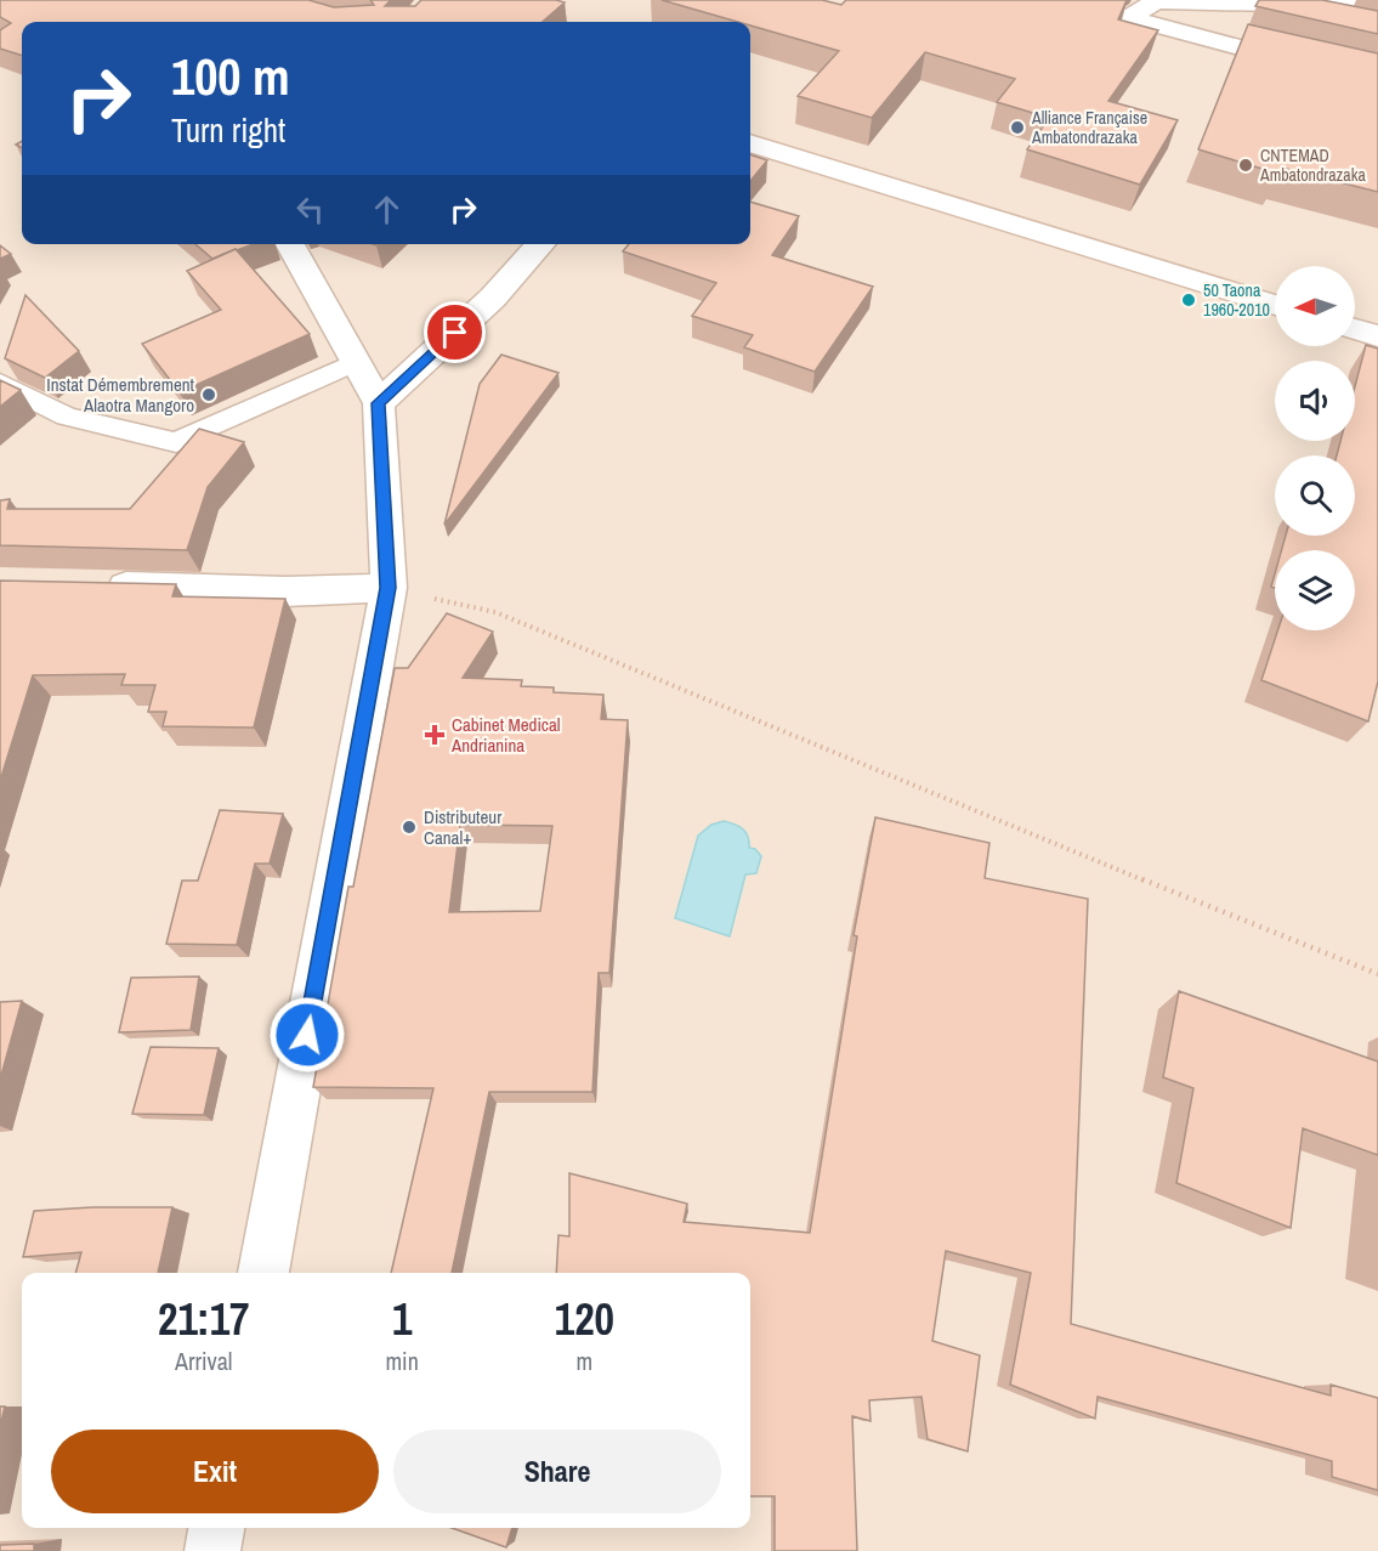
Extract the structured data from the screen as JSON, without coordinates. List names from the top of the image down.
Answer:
{
  "places": {
    "other": [
      "Alliance Française Ambatondrazaka",
      "CNTEMAD Ambatondrazaka",
      "50 Taona 1960-2010",
      "Instat Démembrement Alaotra Mangoro",
      "Distributeur Canal+"
    ],
    "health": ["Cabinet Medical Andrianina"]
  },
  "north": "left",
  "page": {
    "turn": ["100 m", "Turn right"],
    "eta": [
      "21:17",
      "Arrival",
      "1",
      "min",
      "120",
      "m"
    ],
    "buttons": ["Exit", "Share"]
  }
}
